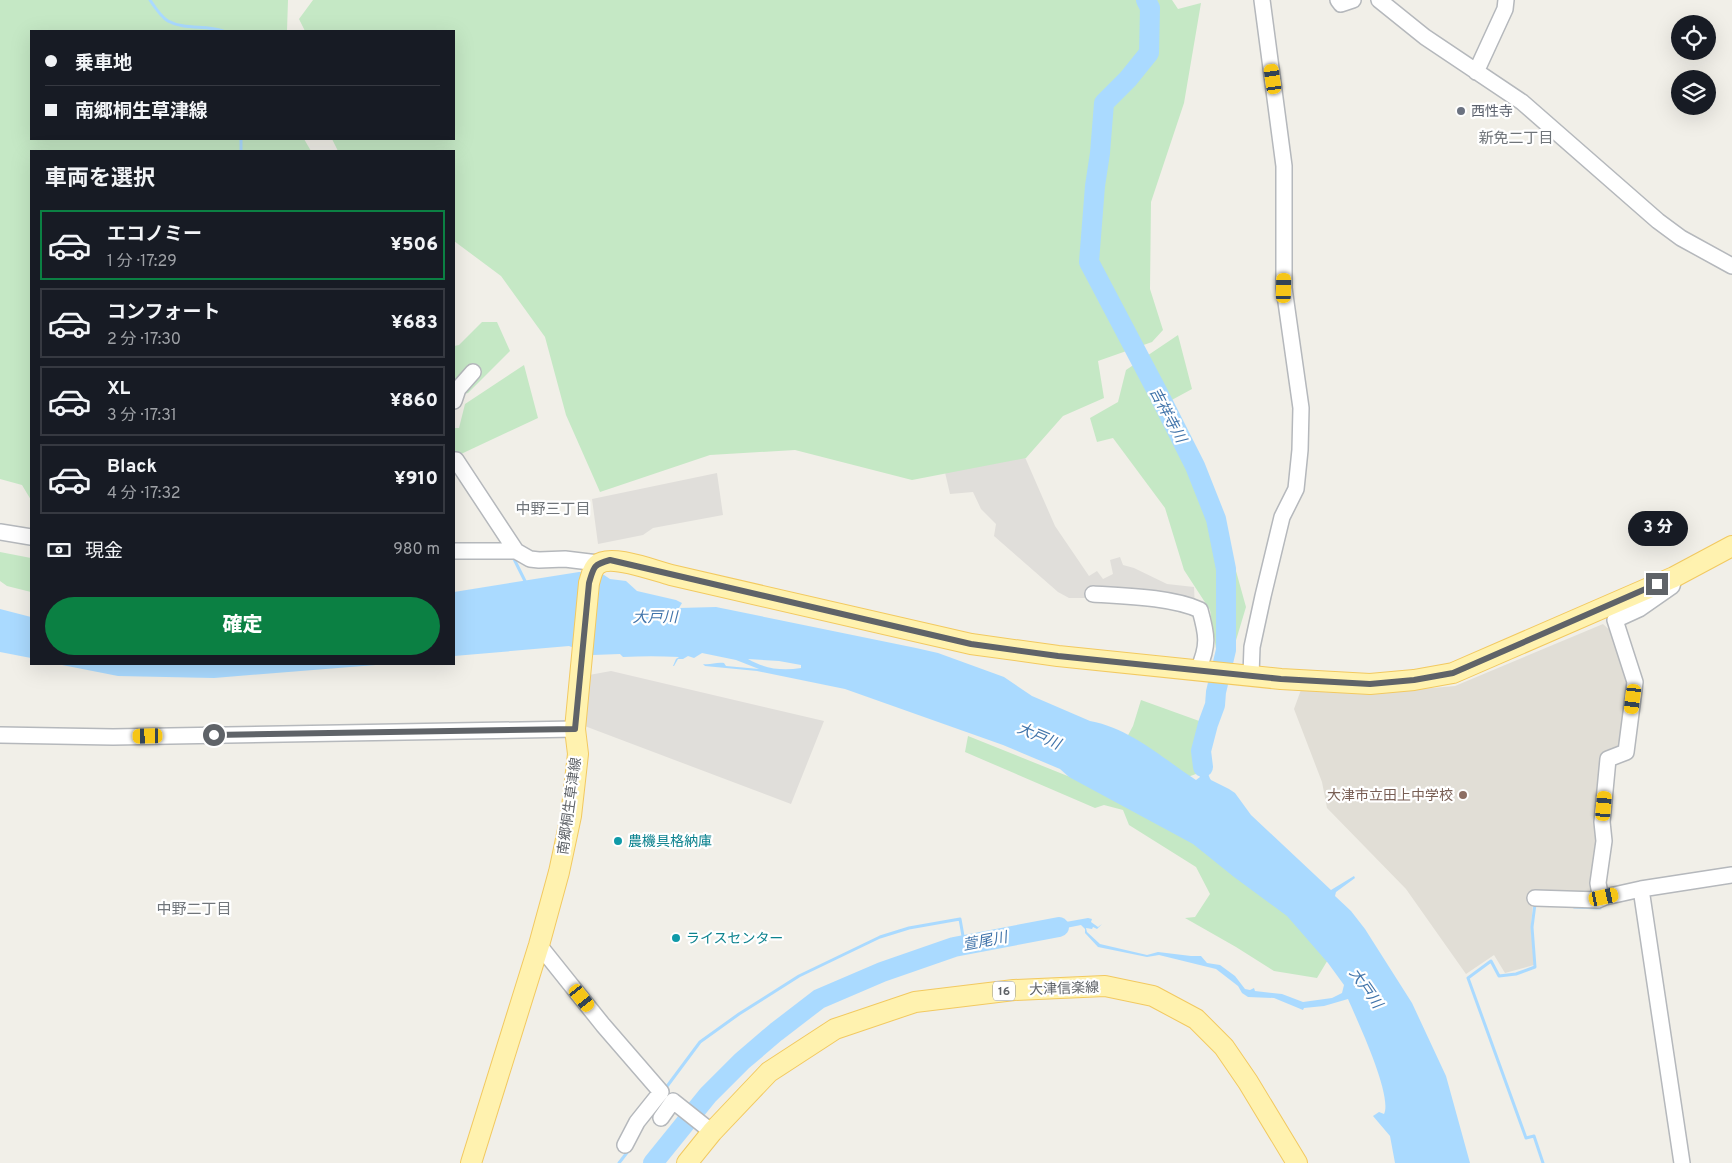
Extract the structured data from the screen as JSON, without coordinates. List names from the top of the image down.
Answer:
{
  "streets": {
    "main road": ["南郷桐生草津線", "大津信楽線", "16"]
  },
  "districts": ["新免二丁目", "中野三丁目", "中野二丁目"],
  "water": ["吉祥寺川", "大戸川", "萱尾川"],
  "places": [
    "西性寺",
    "大津市立田上中学校",
    "農機具格納庫",
    "ライスセンター"
  ],
  "page": {
    "banner": ["乗車地", "南郷桐生草津線"],
    "heading": "車両を選択",
    "list": [
      {
        "name": "エコノミー",
        "note": "1 分 · 17:29",
        "value": "¥506"
      },
      {
        "name": "コンフォート",
        "note": "2 分 · 17:30",
        "value": "¥683"
      },
      {
        "name": "XL",
        "note": "3 分 · 17:31",
        "value": "¥860"
      },
      {
        "name": "Black",
        "note": "4 分 · 17:32",
        "value": "¥910"
      }
    ],
    "bubble": "3 分",
    "pay": ["現金", "980 m"],
    "buttons": "確定"
  }
}
